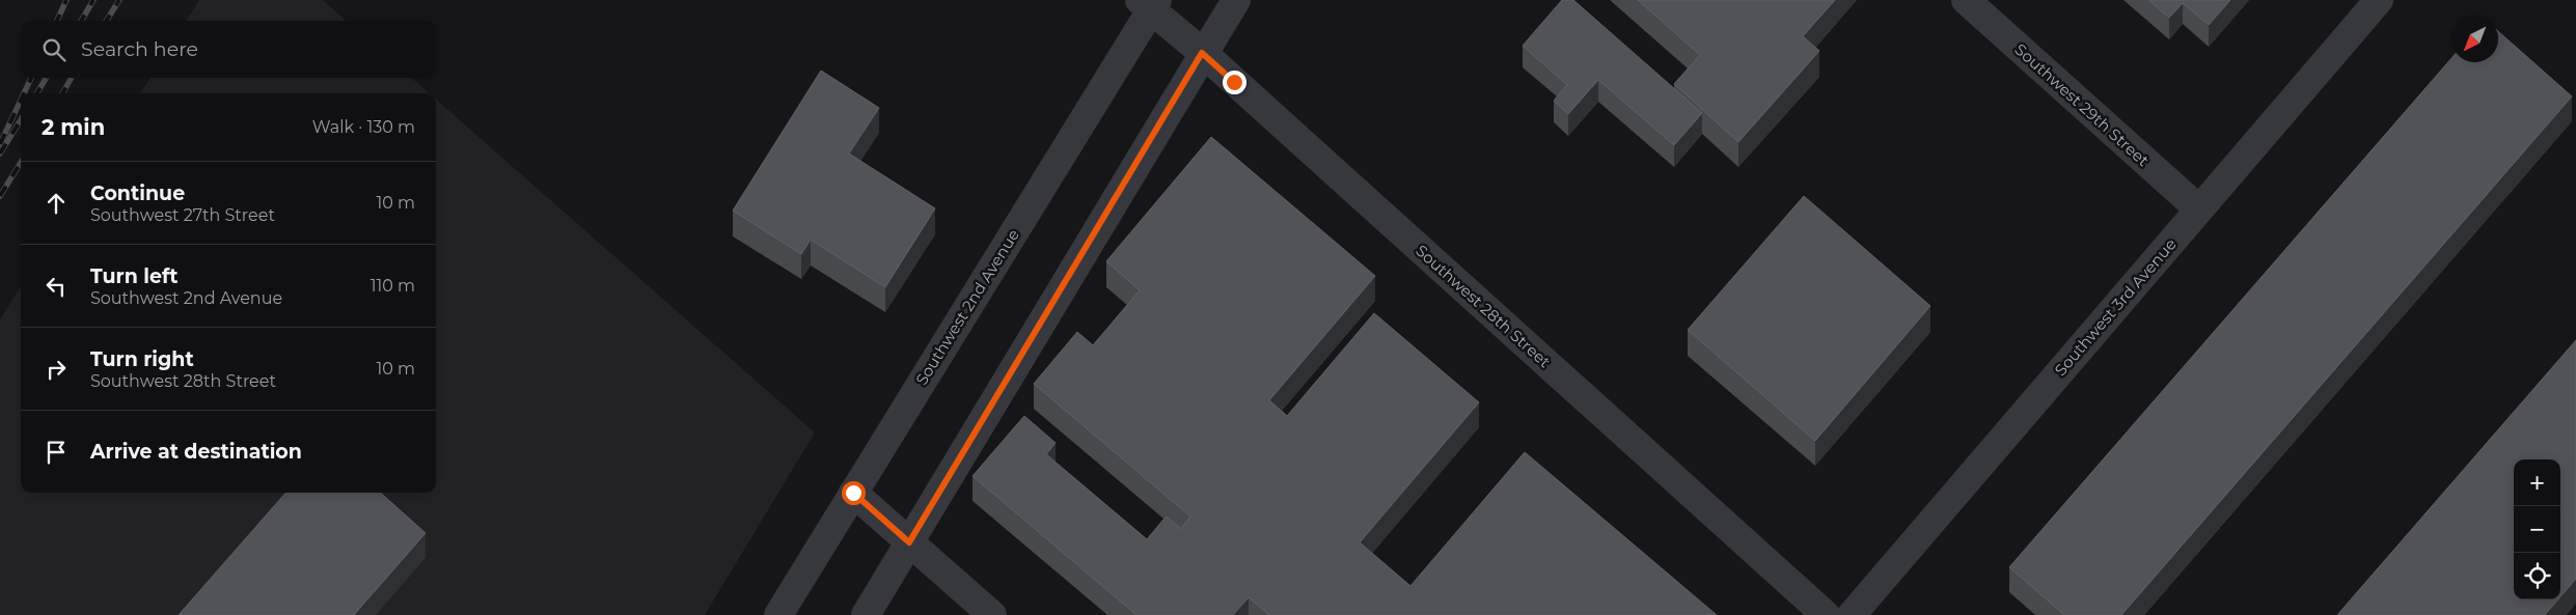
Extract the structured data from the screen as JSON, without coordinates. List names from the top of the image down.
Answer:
{
  "streets": {
    "street": [
      "Southwest 29th Street",
      "Southwest 28th Street",
      "Southwest 2nd Avenue",
      "Southwest 3rd Avenue"
    ]
  },
  "crossings": [
    ["Southwest 29th Street", "Southwest 3rd Avenue"],
    ["Southwest 28th Street", "Southwest 2nd Avenue"]
  ],
  "north": "bottom left",
  "page": {
    "search": "Search here",
    "heading": ["2 min", "Walk · 130 m"],
    "list": [
      ["Continue", "Southwest 27th Street", "10 m"],
      ["Turn left", "Southwest 2nd Avenue", "110 m"],
      ["Turn right", "Southwest 28th Street", "10 m"],
      "Arrive at destination"
    ],
    "map_buttons": ["+", "−"]
  }
}
